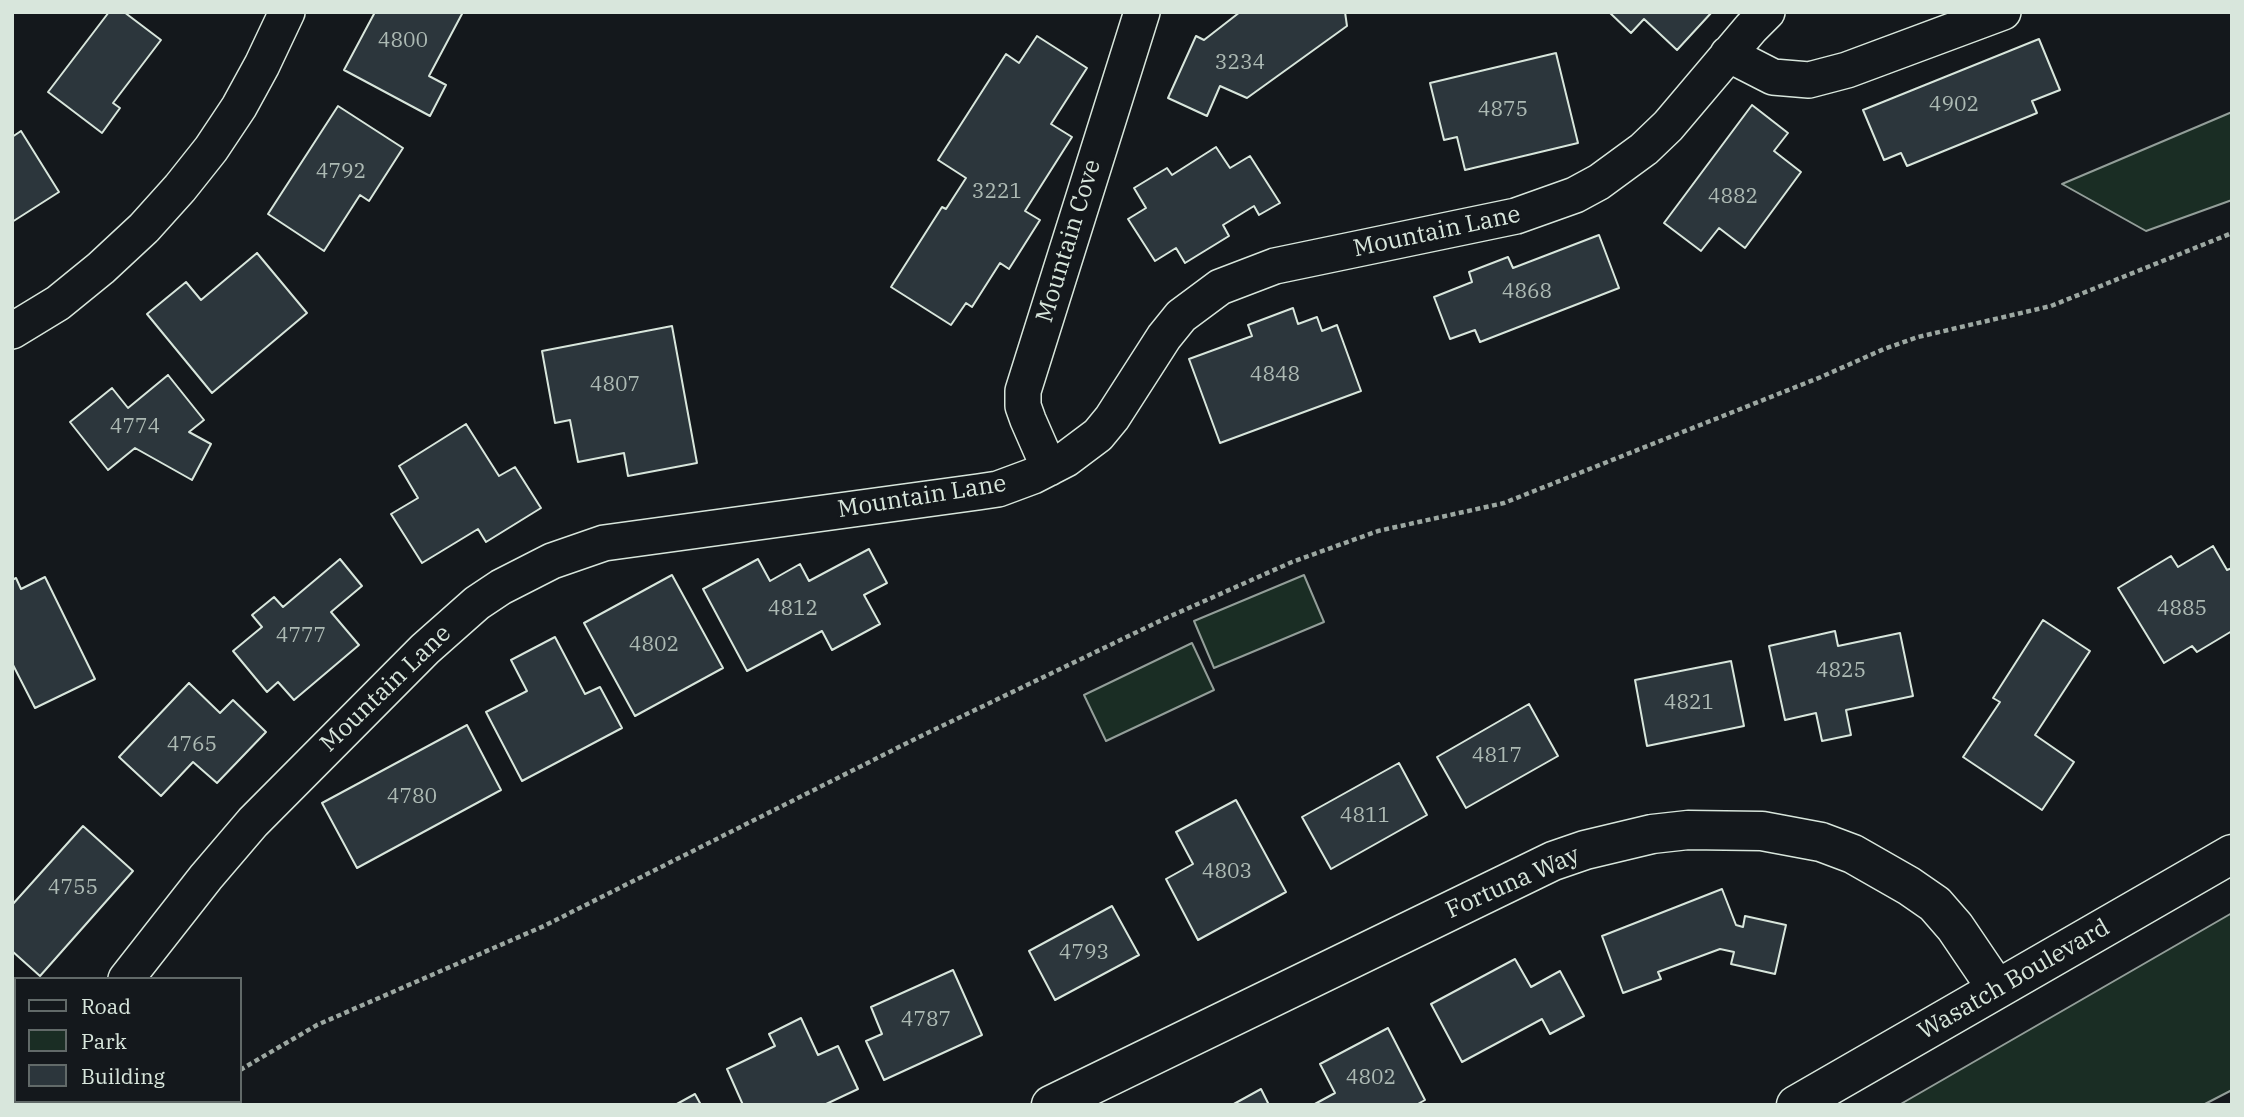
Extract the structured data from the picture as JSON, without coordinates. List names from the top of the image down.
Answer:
{
  "streets": {
    "street": [
      "Mountain Lane",
      "Mountain Cove",
      "Fortuna Way",
      "Wasatch Boulevard"
    ]
  },
  "crossings": [
    ["Mountain Lane", "Mountain Cove"],
    ["Fortuna Way", "Wasatch Boulevard"]
  ],
  "house_numbers": [
    "4800",
    "3234",
    "4902",
    "4875",
    "4792",
    "3221",
    "4882",
    "4868",
    "4848",
    "4807",
    "4774",
    "4812",
    "4885",
    "4777",
    "4802",
    "4825",
    "4821",
    "4765",
    "4817",
    "4780",
    "4811",
    "4803",
    "4755",
    "4793",
    "4787",
    "4802"
  ],
  "legend": ["Road", "Park", "Building"]
}
